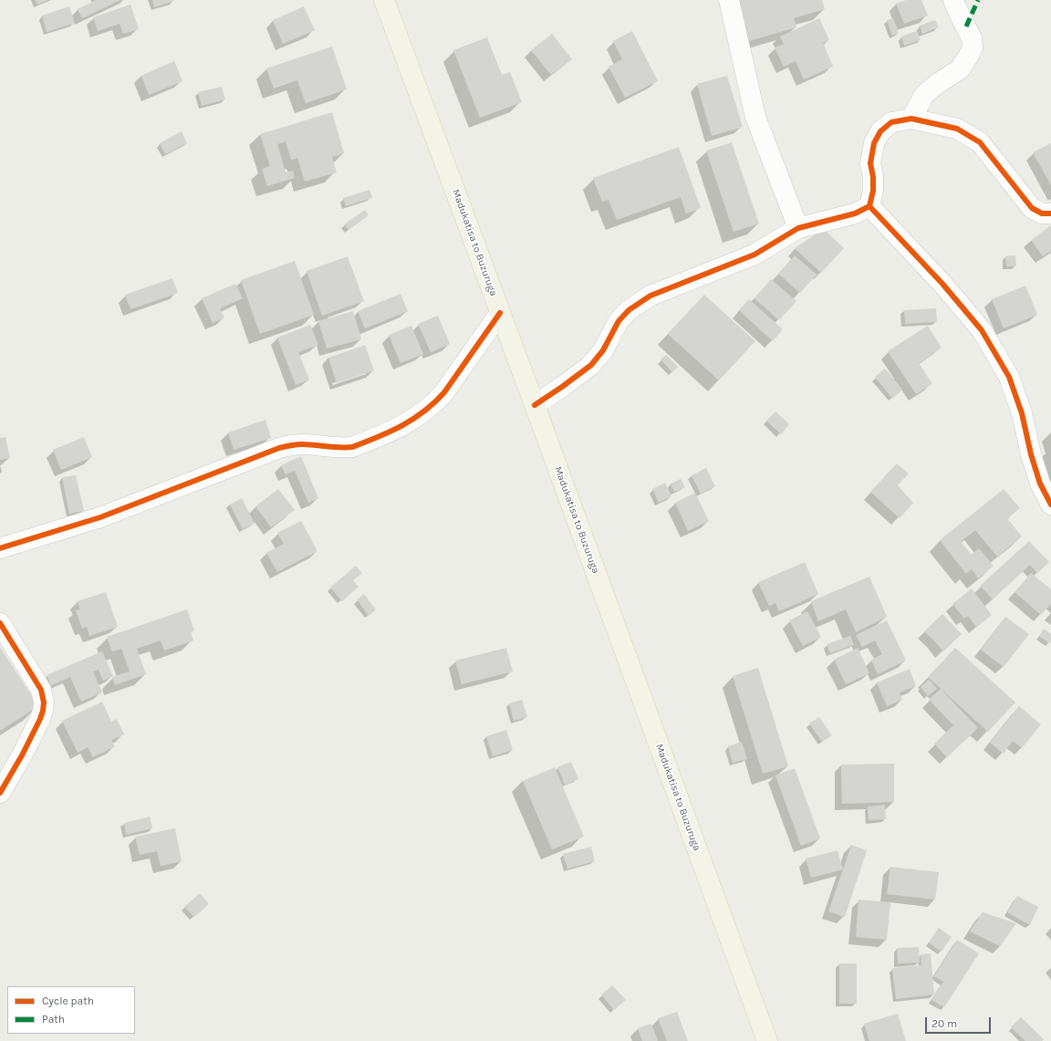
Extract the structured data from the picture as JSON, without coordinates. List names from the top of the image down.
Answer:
{
  "streets": {
    "main road": ["Madukatisa to Buzuruga"]
  },
  "legend": ["Cycle path", "Path"],
  "scale_bar": "20 m"
}
